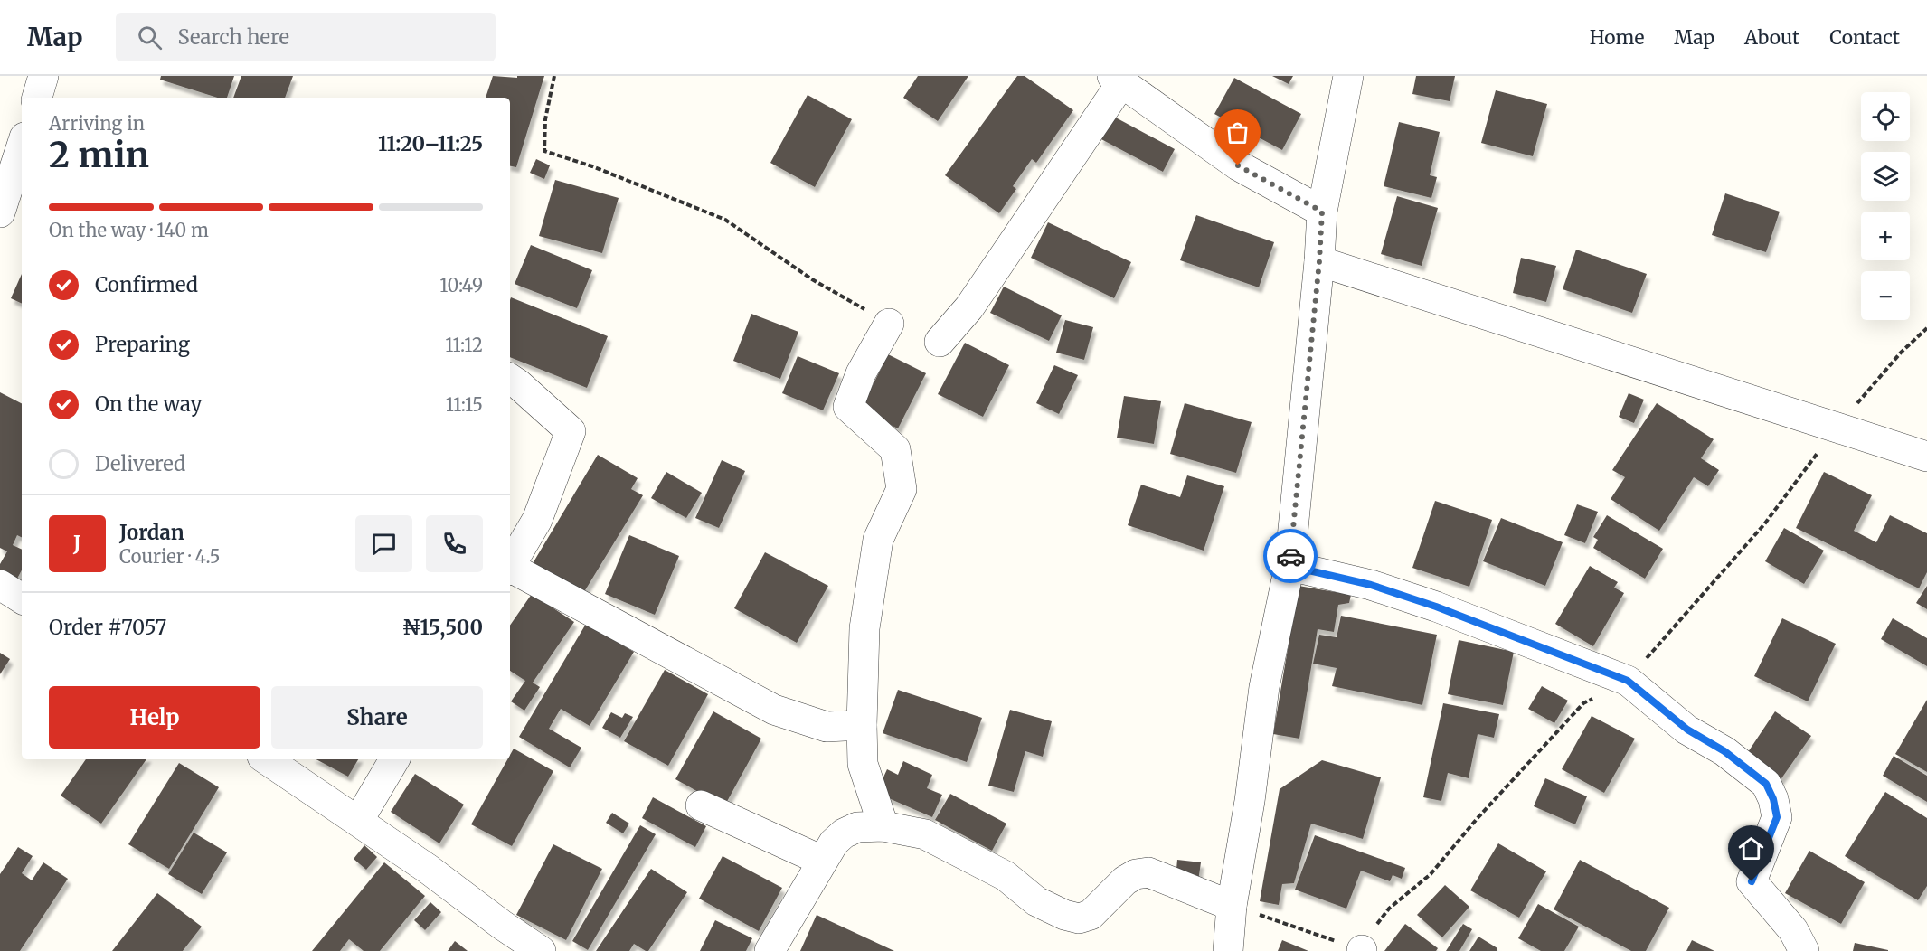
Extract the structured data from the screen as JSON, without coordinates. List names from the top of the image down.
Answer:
{
  "page": {
    "header": "Map",
    "search": "Search here",
    "nav": [
      "Home",
      "Map",
      "About",
      "Contact"
    ],
    "map_buttons": ["+", "−"],
    "heading": ["2 min", "Arriving in", "11:20–11:25"],
    "panel": [
      "Jordan",
      "Courier · 4.5",
      "Order #7057",
      "₦15,500"
    ],
    "bar": "On the way · 140 m",
    "list": [
      ["Confirmed", "10:49"],
      ["Preparing", "11:12"],
      ["On the way", "11:15"],
      "Delivered"
    ],
    "round": "J",
    "buttons": ["Help", "Share"]
  }
}
